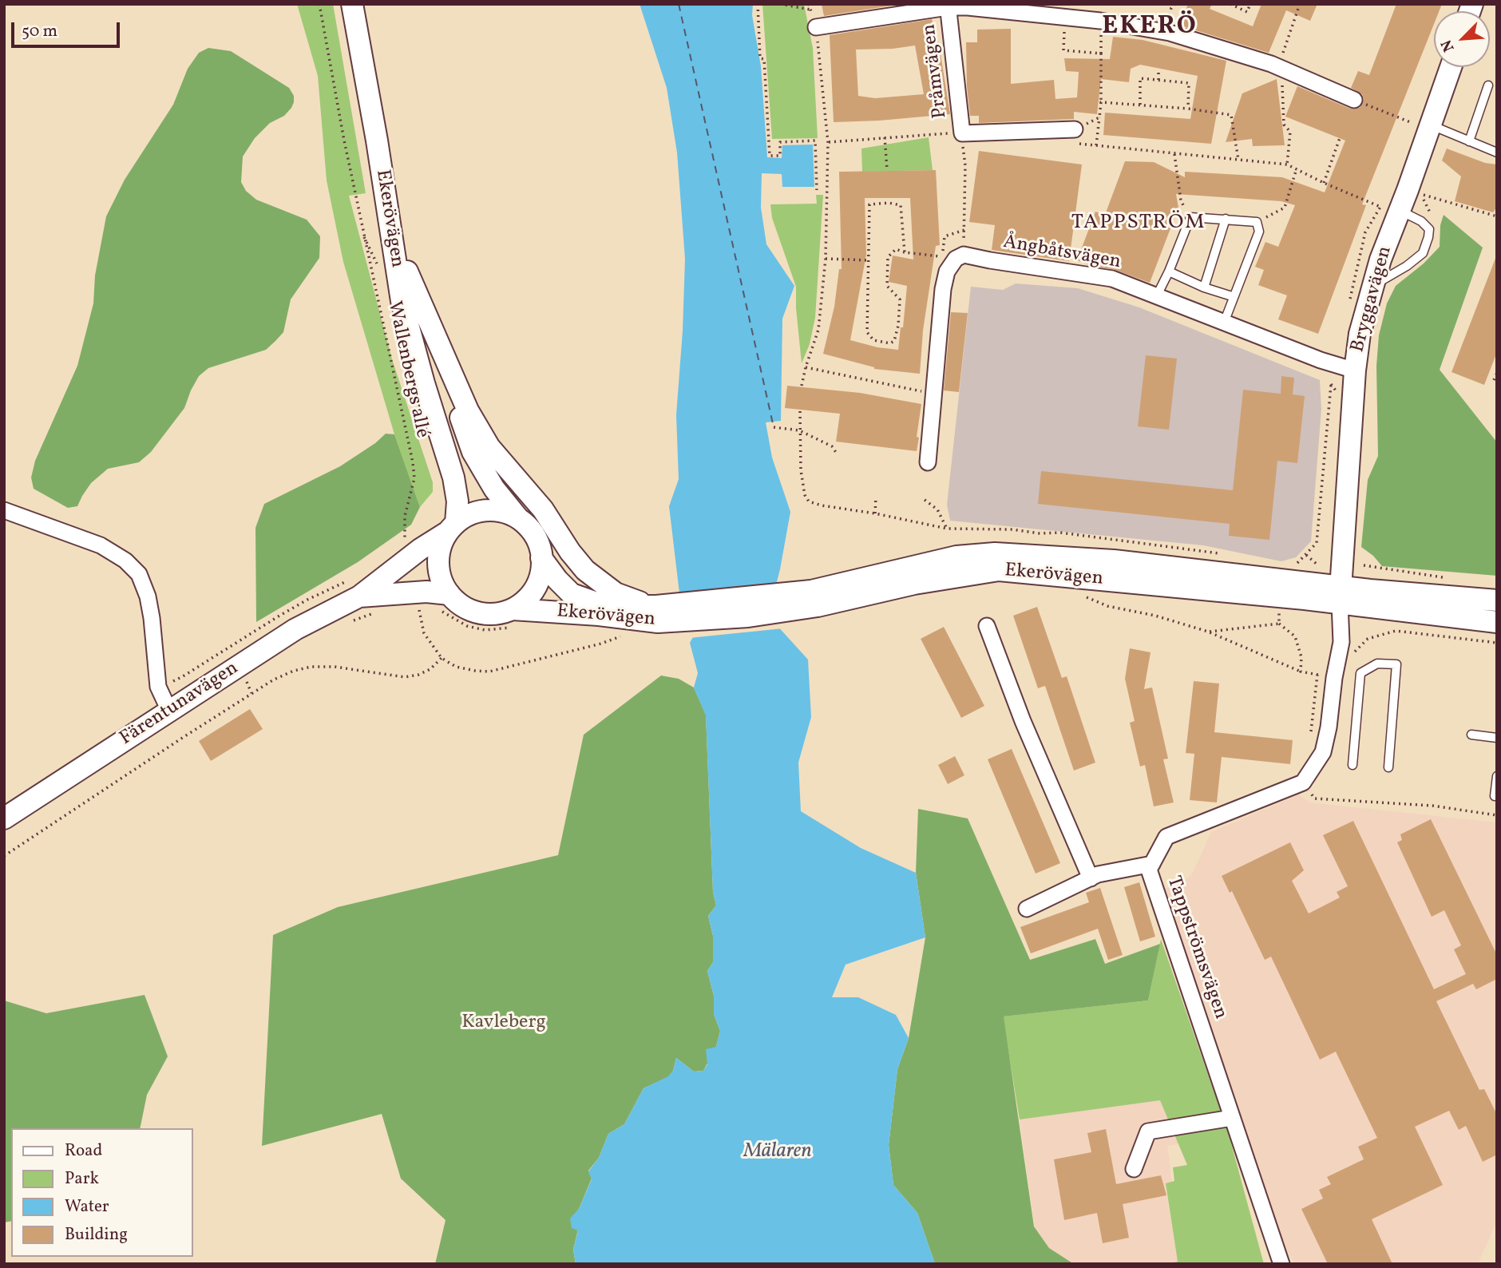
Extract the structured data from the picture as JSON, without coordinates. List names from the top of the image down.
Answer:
{
  "streets": {
    "main road": ["Ekerövägen", "Bryggavägen", "Färentunavägen"],
    "street": ["Pråmvägen", "Ångbåtsvägen", "Tappströmsvägen"],
    "path": ["Wallenbergs allé"]
  },
  "crossings": [
    ["Ekerövägen", "Bryggavägen"],
    ["Ekerövägen", "Färentunavägen"],
    ["Ångbåtsvägen", "Bryggavägen"]
  ],
  "districts": ["EKERÖ", "TAPPSTRÖM"],
  "water": ["Mälaren"],
  "parks": ["Kavleberg"],
  "legend": [
    "Road",
    "Park",
    "Water",
    "Building"
  ],
  "scale_bar": "50 m",
  "north": "bottom left"
}
